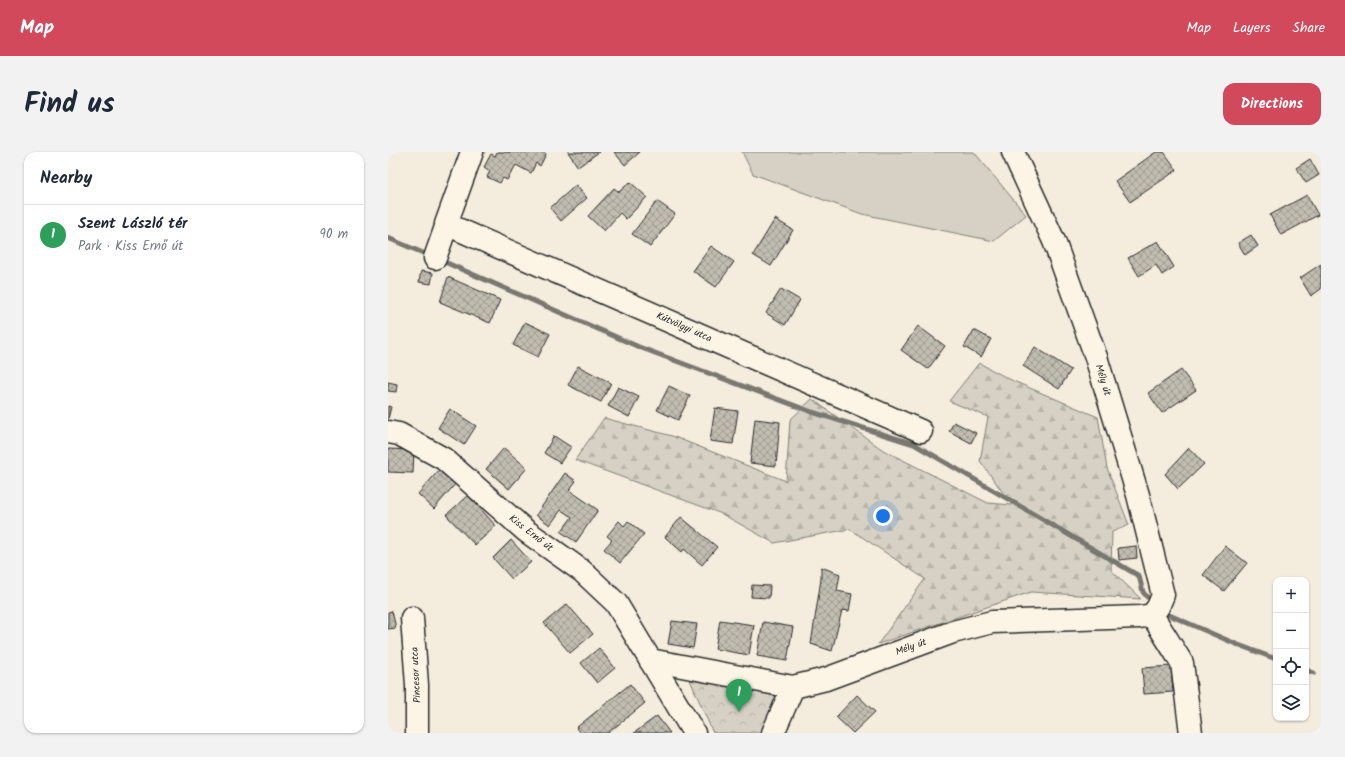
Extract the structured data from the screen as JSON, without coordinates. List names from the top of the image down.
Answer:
{
  "streets": {
    "street": [
      "Kútvölgyi utca",
      "Mély út",
      "Kiss Ernő út",
      "Pincesor utca"
    ]
  },
  "page": {
    "header": "Map",
    "nav": ["Map", "Layers", "Share"],
    "title": "Find us",
    "buttons": "Directions",
    "heading": "Nearby",
    "list": [
      {
        "mark": "1",
        "name": "Szent László tér",
        "note": "Park · Kiss Ernő út",
        "value": "90 m"
      }
    ],
    "map_buttons": ["+", "−"],
    "pins": "1"
  }
}
